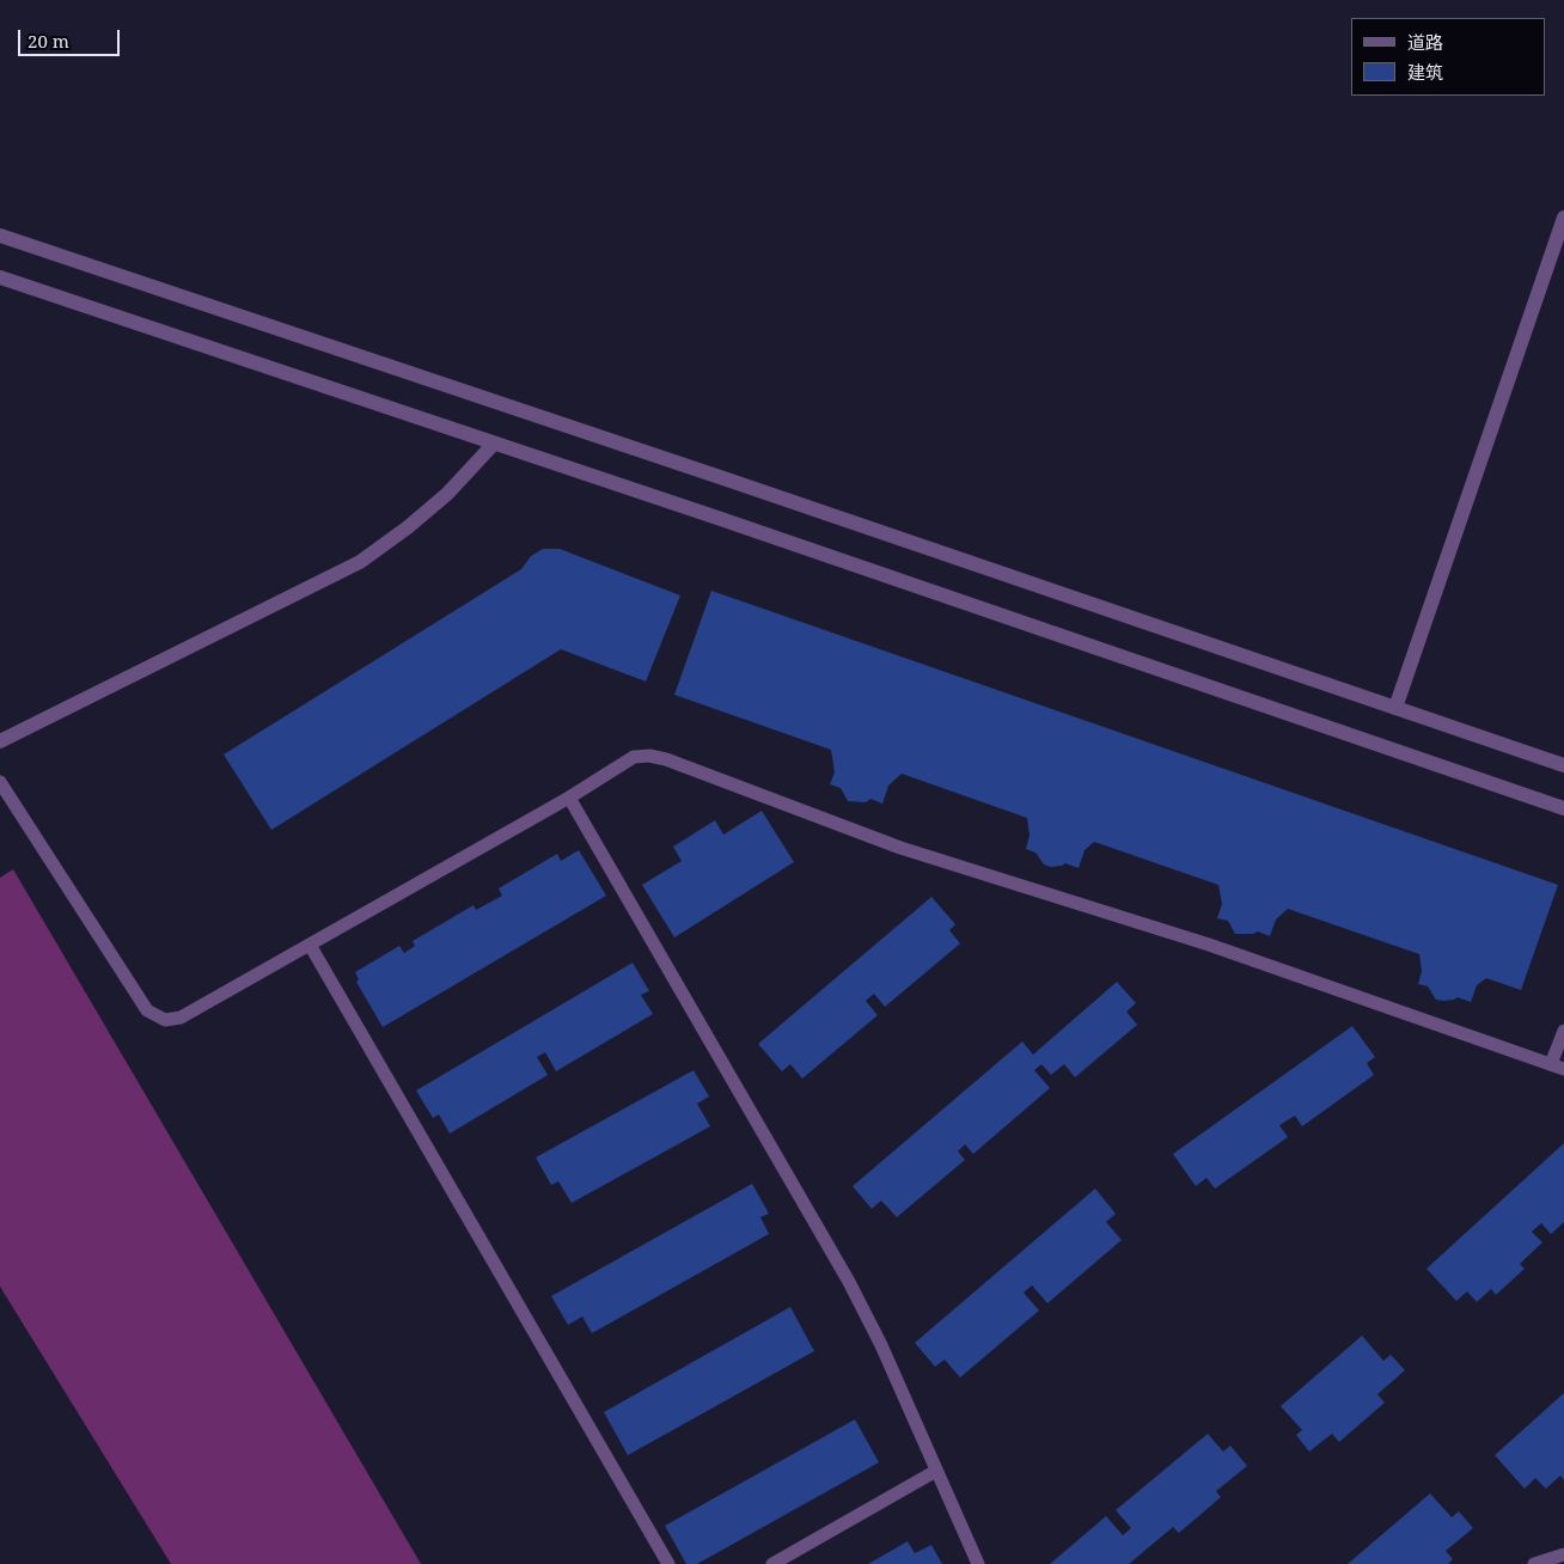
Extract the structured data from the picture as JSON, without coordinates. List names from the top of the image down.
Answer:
{
  "legend": ["道路", "建筑"],
  "scale_bar": "20 m"
}
